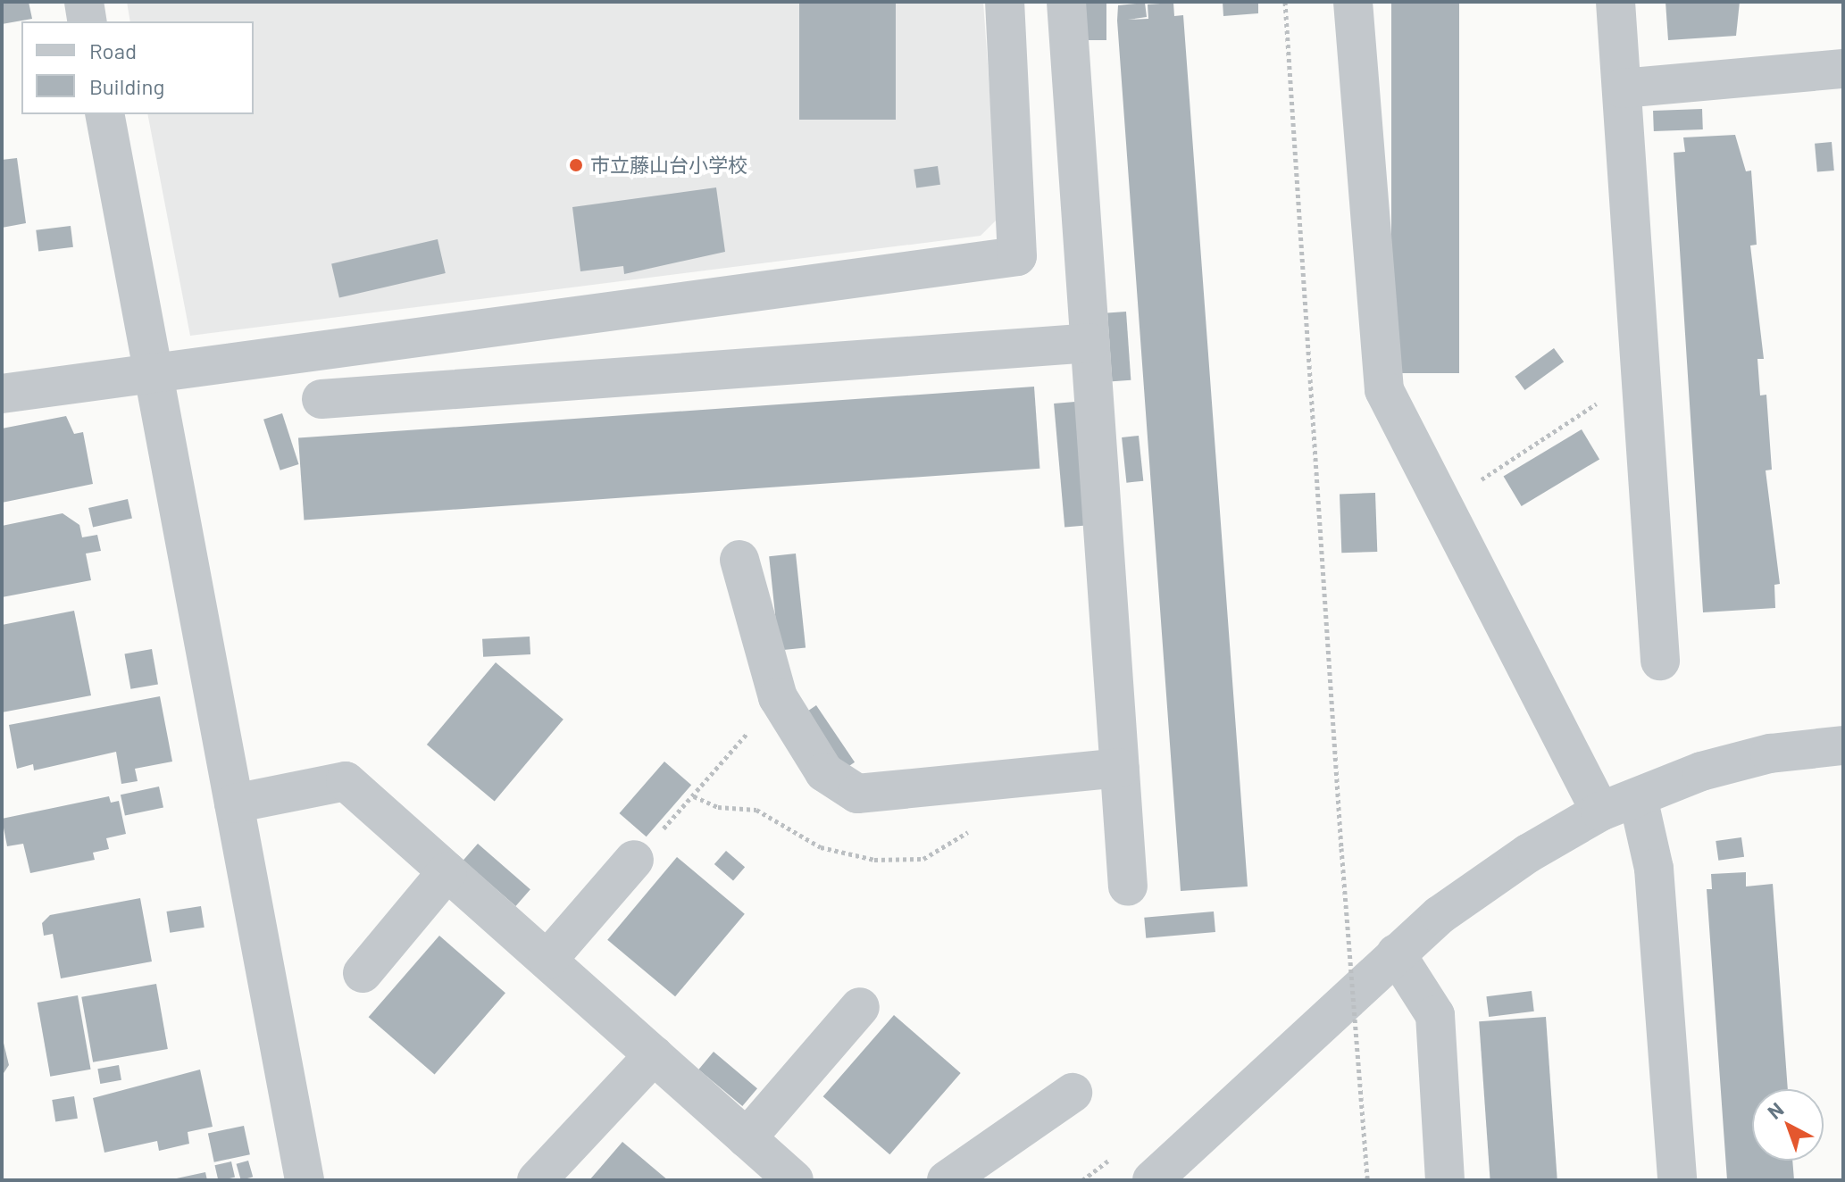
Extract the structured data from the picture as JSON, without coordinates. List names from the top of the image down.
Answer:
{
  "places": ["市立藤山台小学校"],
  "legend": ["Road", "Building"],
  "north": "top left"
}
